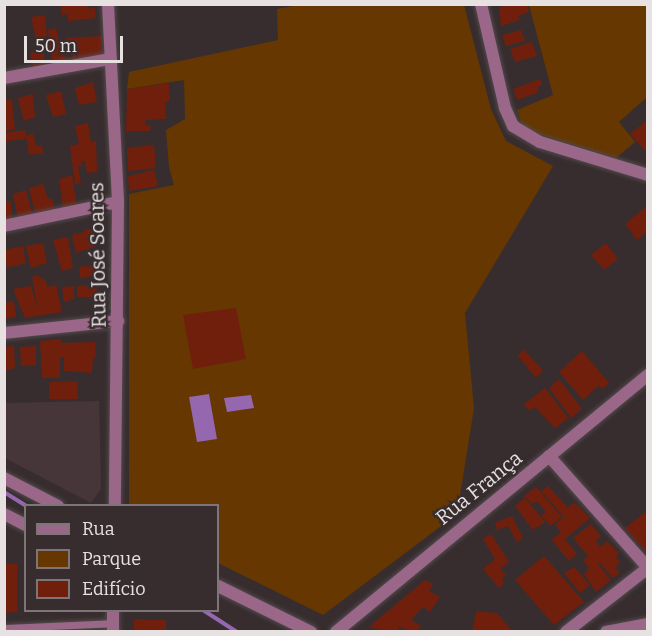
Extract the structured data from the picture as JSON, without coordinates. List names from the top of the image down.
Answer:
{
  "streets": {
    "street": ["Rua José Soares", "Rua França"]
  },
  "legend": ["Rua", "Parque", "Edifício"],
  "scale_bar": "50 m"
}
